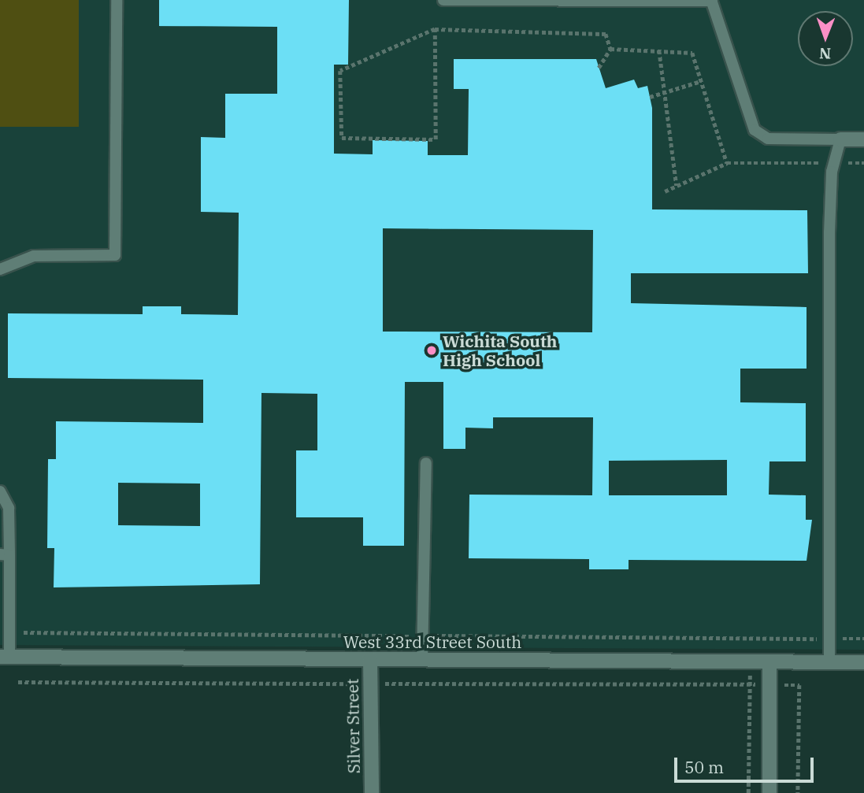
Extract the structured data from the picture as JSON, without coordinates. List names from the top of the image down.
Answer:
{
  "streets": {
    "street": ["West 33rd Street South", "Silver Street"]
  },
  "crossings": [
    ["West 33rd Street South", "Silver Street"]
  ],
  "places": ["Wichita South High School"],
  "scale_bar": "50 m",
  "north": "bottom"
}
